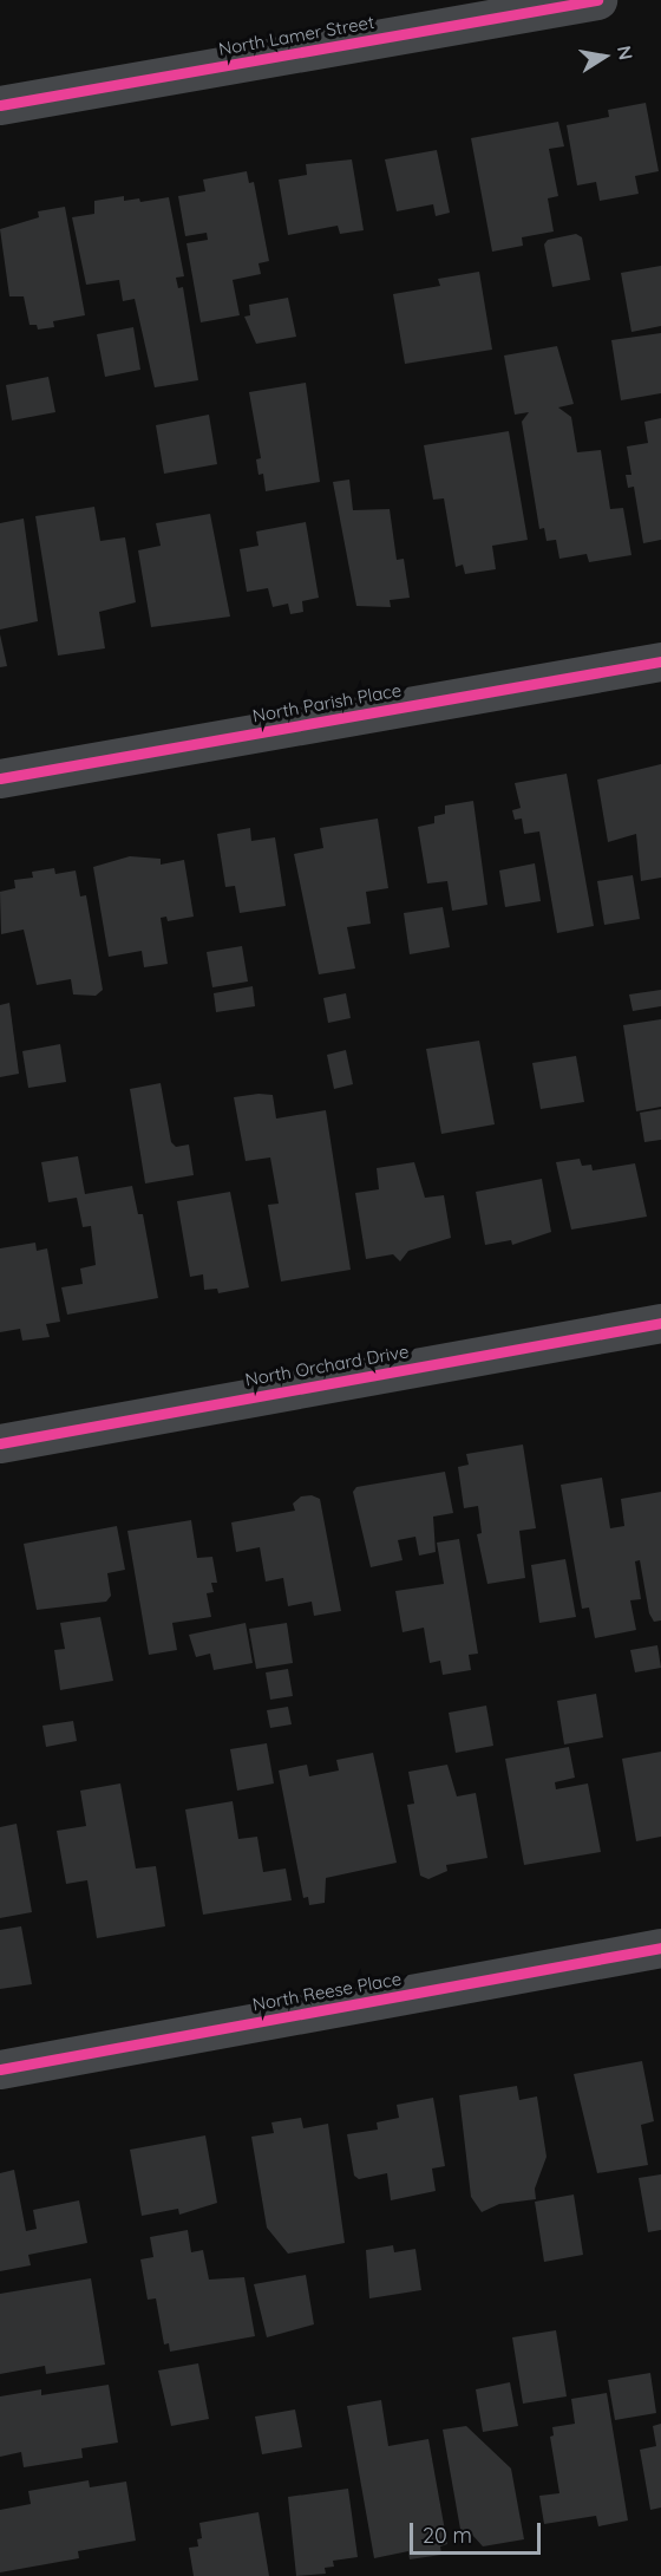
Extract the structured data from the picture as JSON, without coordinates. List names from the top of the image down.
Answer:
{
  "streets": {
    "street": [
      "North Lamer Street",
      "North Parish Place",
      "North Orchard Drive",
      "North Reese Place"
    ]
  },
  "scale_bar": "20 m",
  "north": "right"
}
